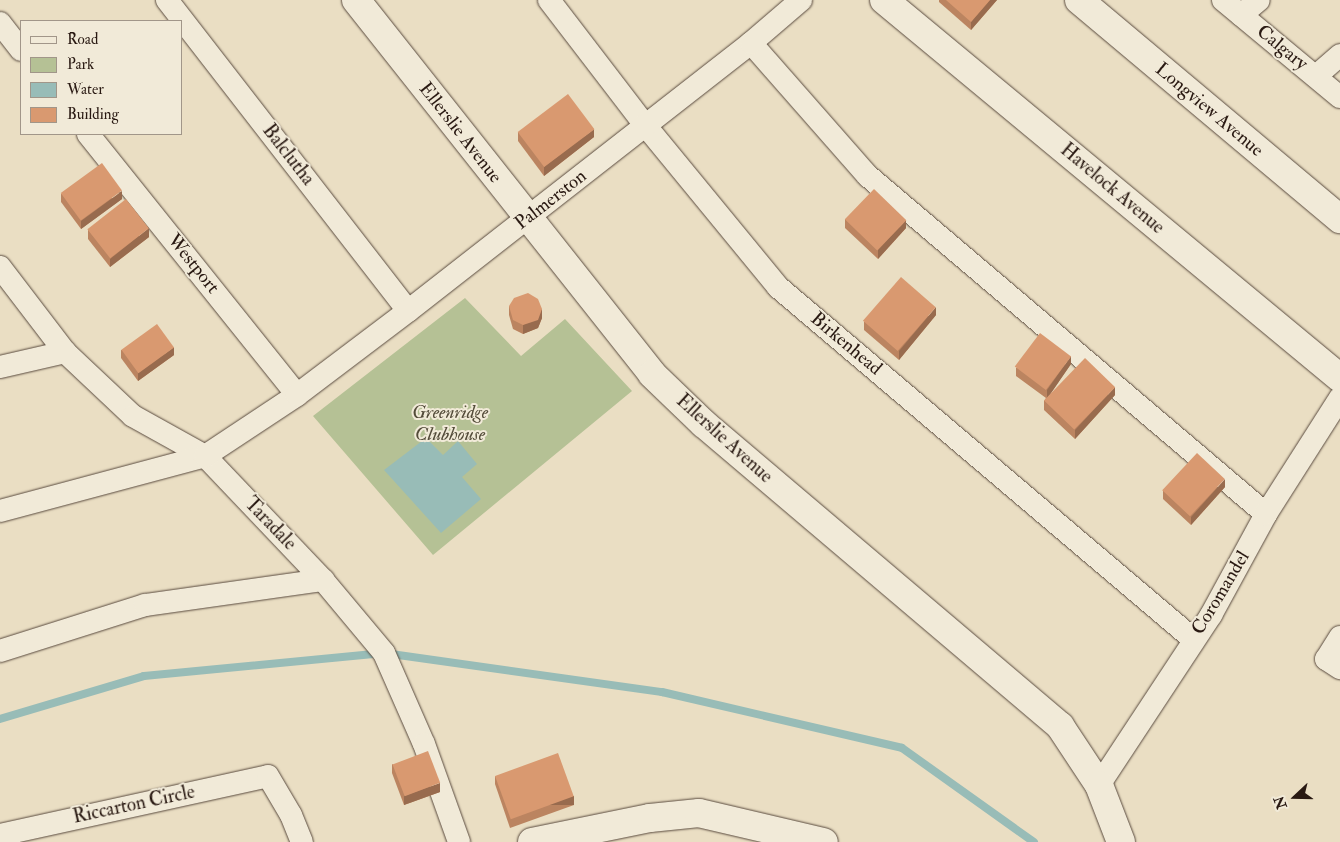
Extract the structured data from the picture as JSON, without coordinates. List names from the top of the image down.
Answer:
{
  "streets": {
    "street": [
      "Calgary",
      "Longview Avenue",
      "Ellerslie Avenue",
      "Balclutha",
      "Havelock Avenue",
      "Palmerston",
      "Westport",
      "Birkenhead",
      "Taradale",
      "Coromandel",
      "Riccarton Circle"
    ]
  },
  "crossings": [
    ["Ellerslie Avenue", "Palmerston"],
    ["Ellerslie Avenue", "Coromandel"],
    ["Balclutha", "Palmerston"],
    ["Palmerston", "Westport"],
    ["Palmerston", "Birkenhead"],
    ["Palmerston", "Taradale"],
    ["Birkenhead", "Coromandel"]
  ],
  "parks": ["Greenridge Clubhouse"],
  "legend": [
    "Road",
    "Park",
    "Water",
    "Building"
  ],
  "north": "left"
}
